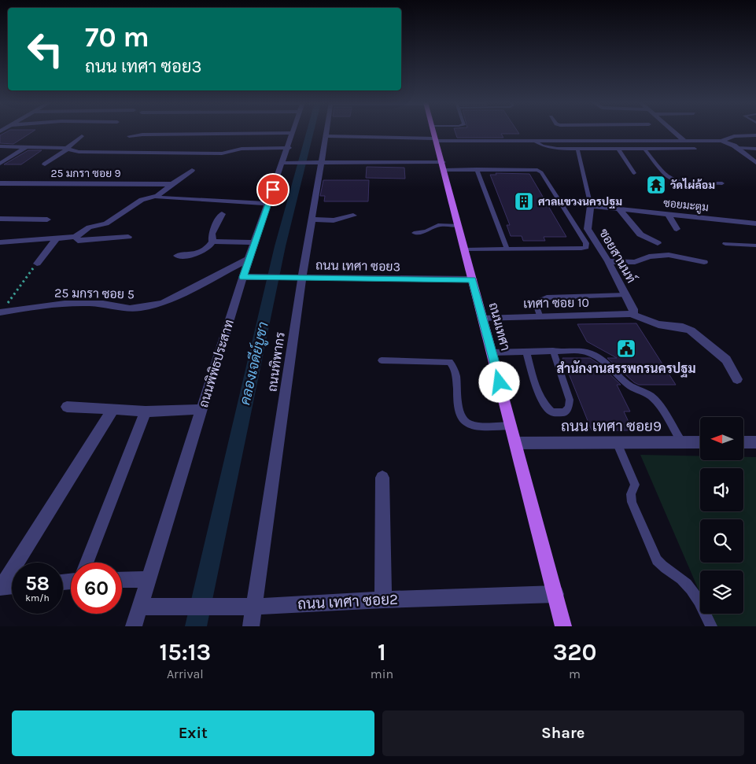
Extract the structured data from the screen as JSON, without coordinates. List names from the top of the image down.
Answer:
{
  "streets": {
    "main road": ["ถนนเทศา"],
    "street": [
      "25 มกรา ซอย 9",
      "ซอยมะตูม",
      "ซอยสานนท์",
      "ถนน เทศา ซอย3",
      "25 มกรา ซอย 5",
      "เทศา ซอย 10",
      "ถนนทิพากร",
      "ถนนพิพิธประสาท",
      "ถนน เทศา ซอย9",
      "ถนน เทศา ซอย2"
    ]
  },
  "crossings": [
    ["ซอยมะตูม", "ซอยสานนท์"],
    ["ซอยสานนท์", "เทศา ซอย 10"],
    ["ถนน เทศา ซอย3", "ถนนเทศา"],
    ["ถนน เทศา ซอย3", "ถนนทิพากร"],
    ["ถนน เทศา ซอย3", "ถนนพิพิธประสาท"],
    ["25 มกรา ซอย 5", "ถนนพิพิธประสาท"],
    ["เทศา ซอย 10", "ถนนเทศา"],
    ["ถนนเทศา", "ถนน เทศา ซอย9"],
    ["ถนนเทศา", "ถนน เทศา ซอย2"],
    ["ถนนทิพากร", "ถนน เทศา ซอย2"],
    ["ถนนพิพิธประสาท", "ถนน เทศา ซอย2"]
  ],
  "water": ["คลองเจดีย์บูชา"],
  "places": {
    "temple": ["วัดไผ่ล้อม"],
    "building": ["ศาลแขวงนครปฐม"],
    "public building": ["สำนักงานสรรพกรนครปฐม"]
  },
  "north": "left",
  "page": {
    "turn": ["70 m", "ถนน เทศา ซอย3"],
    "speed": "58 km/h",
    "limit": "60",
    "eta": [
      "15:13",
      "Arrival",
      "1",
      "min",
      "320",
      "m"
    ],
    "buttons": ["Exit", "Share"]
  }
}
